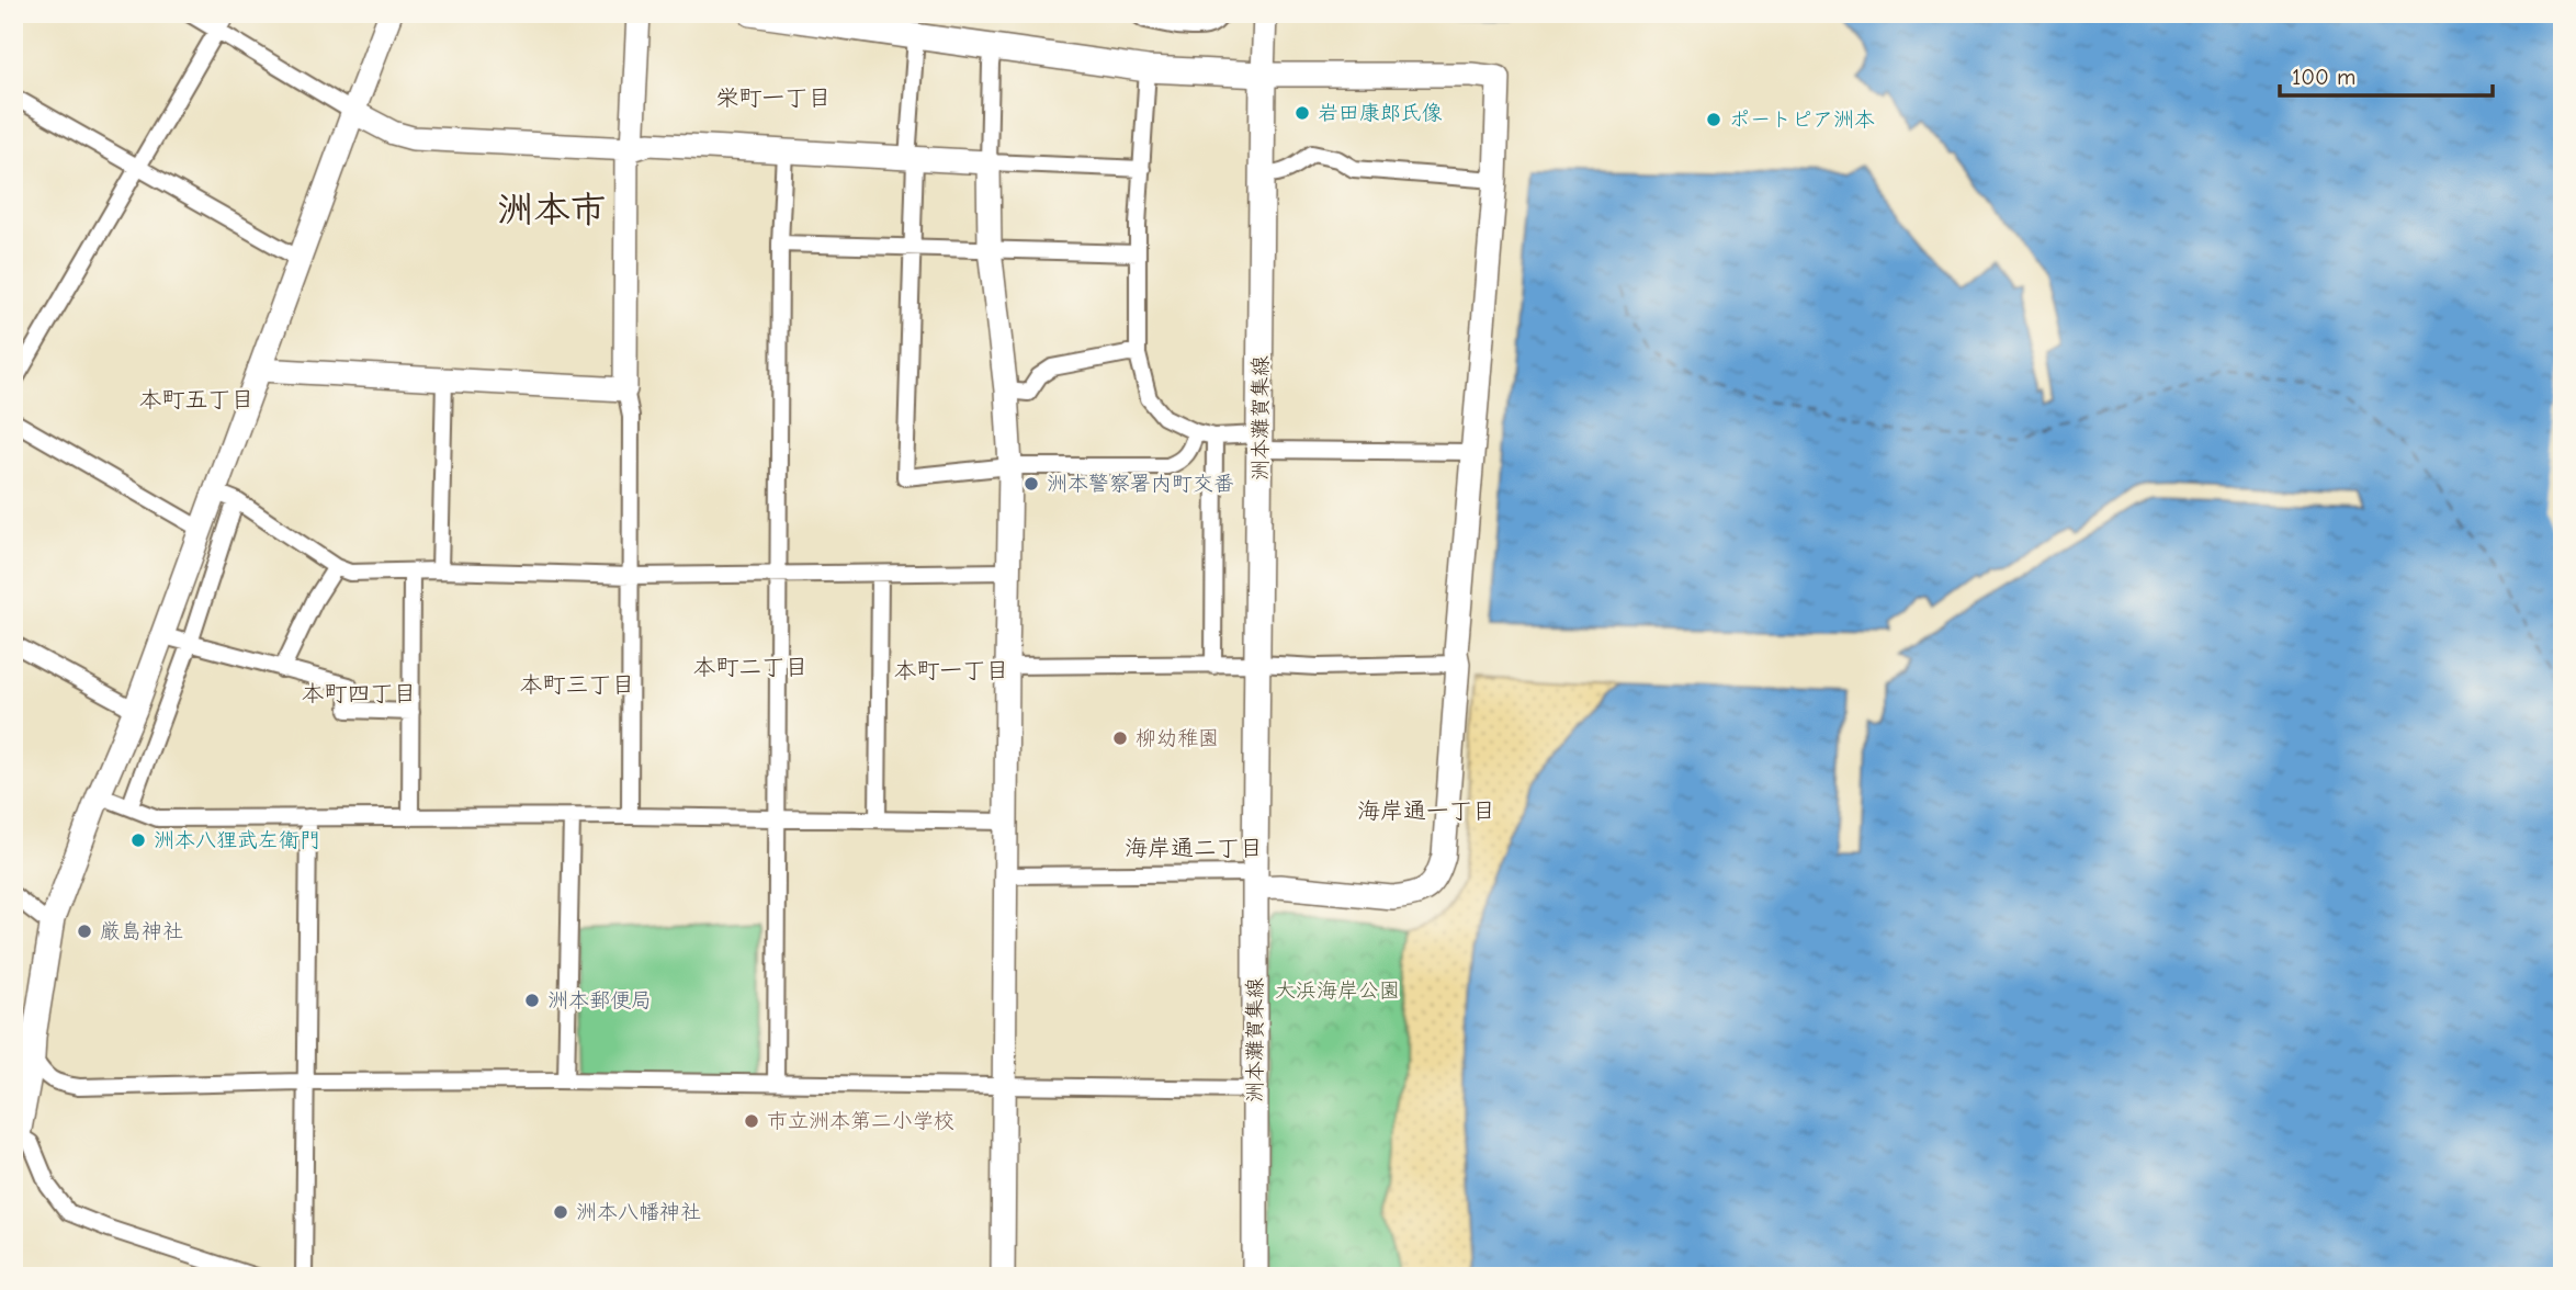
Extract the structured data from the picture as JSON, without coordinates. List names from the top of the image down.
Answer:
{
  "streets": {
    "main road": ["洲本灘賀集線"]
  },
  "districts": [
    "栄町一丁目",
    "洲本市",
    "本町五丁目",
    "本町二丁目",
    "本町一丁目",
    "本町三丁目",
    "本町四丁目",
    "海岸通一丁目",
    "海岸通二丁目"
  ],
  "parks": ["大浜海岸公園"],
  "places": [
    "岩田康郎氏像",
    "ポートピア洲本",
    "洲本警察署内町交番",
    "柳幼稚園",
    "洲本八狸武左衛門",
    "厳島神社",
    "洲本郵便局",
    "市立洲本第二小学校",
    "洲本八幡神社"
  ],
  "scale_bar": "100 m"
}
